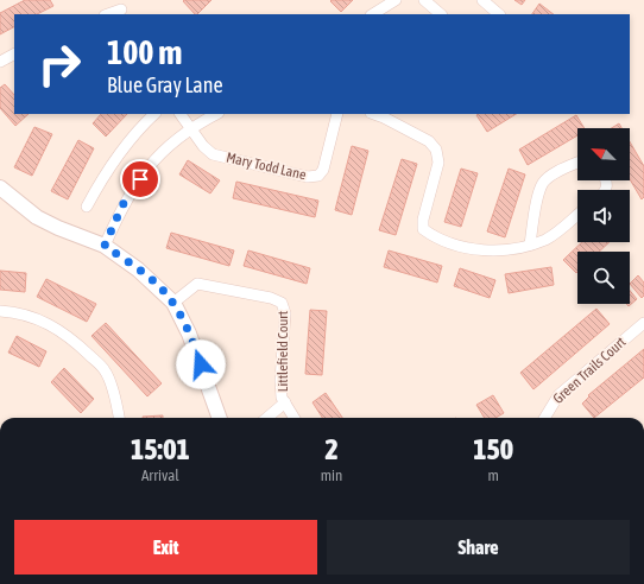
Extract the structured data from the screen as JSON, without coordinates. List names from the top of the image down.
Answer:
{
  "streets": {
    "street": ["Mary Todd Lane", "Littlefield Court", "Green Trails Court"]
  },
  "north": "top left",
  "page": {
    "turn": ["100 m", "Blue Gray Lane"],
    "eta": [
      "15:01",
      "Arrival",
      "2",
      "min",
      "150",
      "m"
    ],
    "buttons": ["Exit", "Share"]
  }
}
